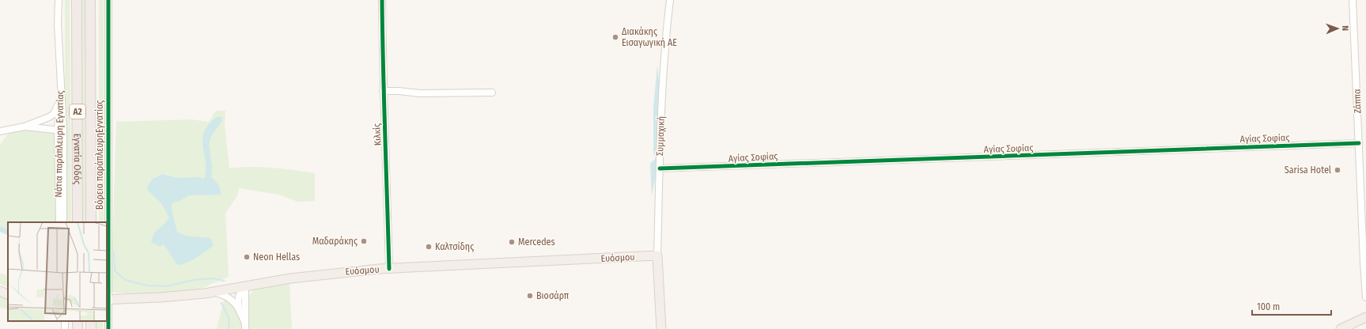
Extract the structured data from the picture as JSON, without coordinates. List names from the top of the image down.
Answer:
{
  "streets": {
    "highway": ["Α2", "Εγνατία Οδός"],
    "main road": ["Συμμαχική", "Ευόσμου"],
    "street": [
      "Ζάππα",
      "Κιλκίς",
      "Αγίας Σοφίας",
      "Νότια παράπλευρη Εγνατίας",
      "Βόρεια παράπλευρηΕγνατίας"
    ]
  },
  "crossings": [
    ["Ζάππα", "Αγίας Σοφίας"],
    ["Κιλκίς", "Ευόσμου"],
    ["Συμμαχική", "Αγίας Σοφίας"],
    ["Συμμαχική", "Ευόσμου"]
  ],
  "places": [
    "Διακάκης Εισαγωγική ΑΕ",
    "Sarisa Hotel",
    "Μαδαράκης",
    "Mercedes",
    "Καλτσίδης",
    "Neon Hellas",
    "Βιοσάρπ"
  ],
  "scale_bar": "100 m",
  "north": "right"
}
